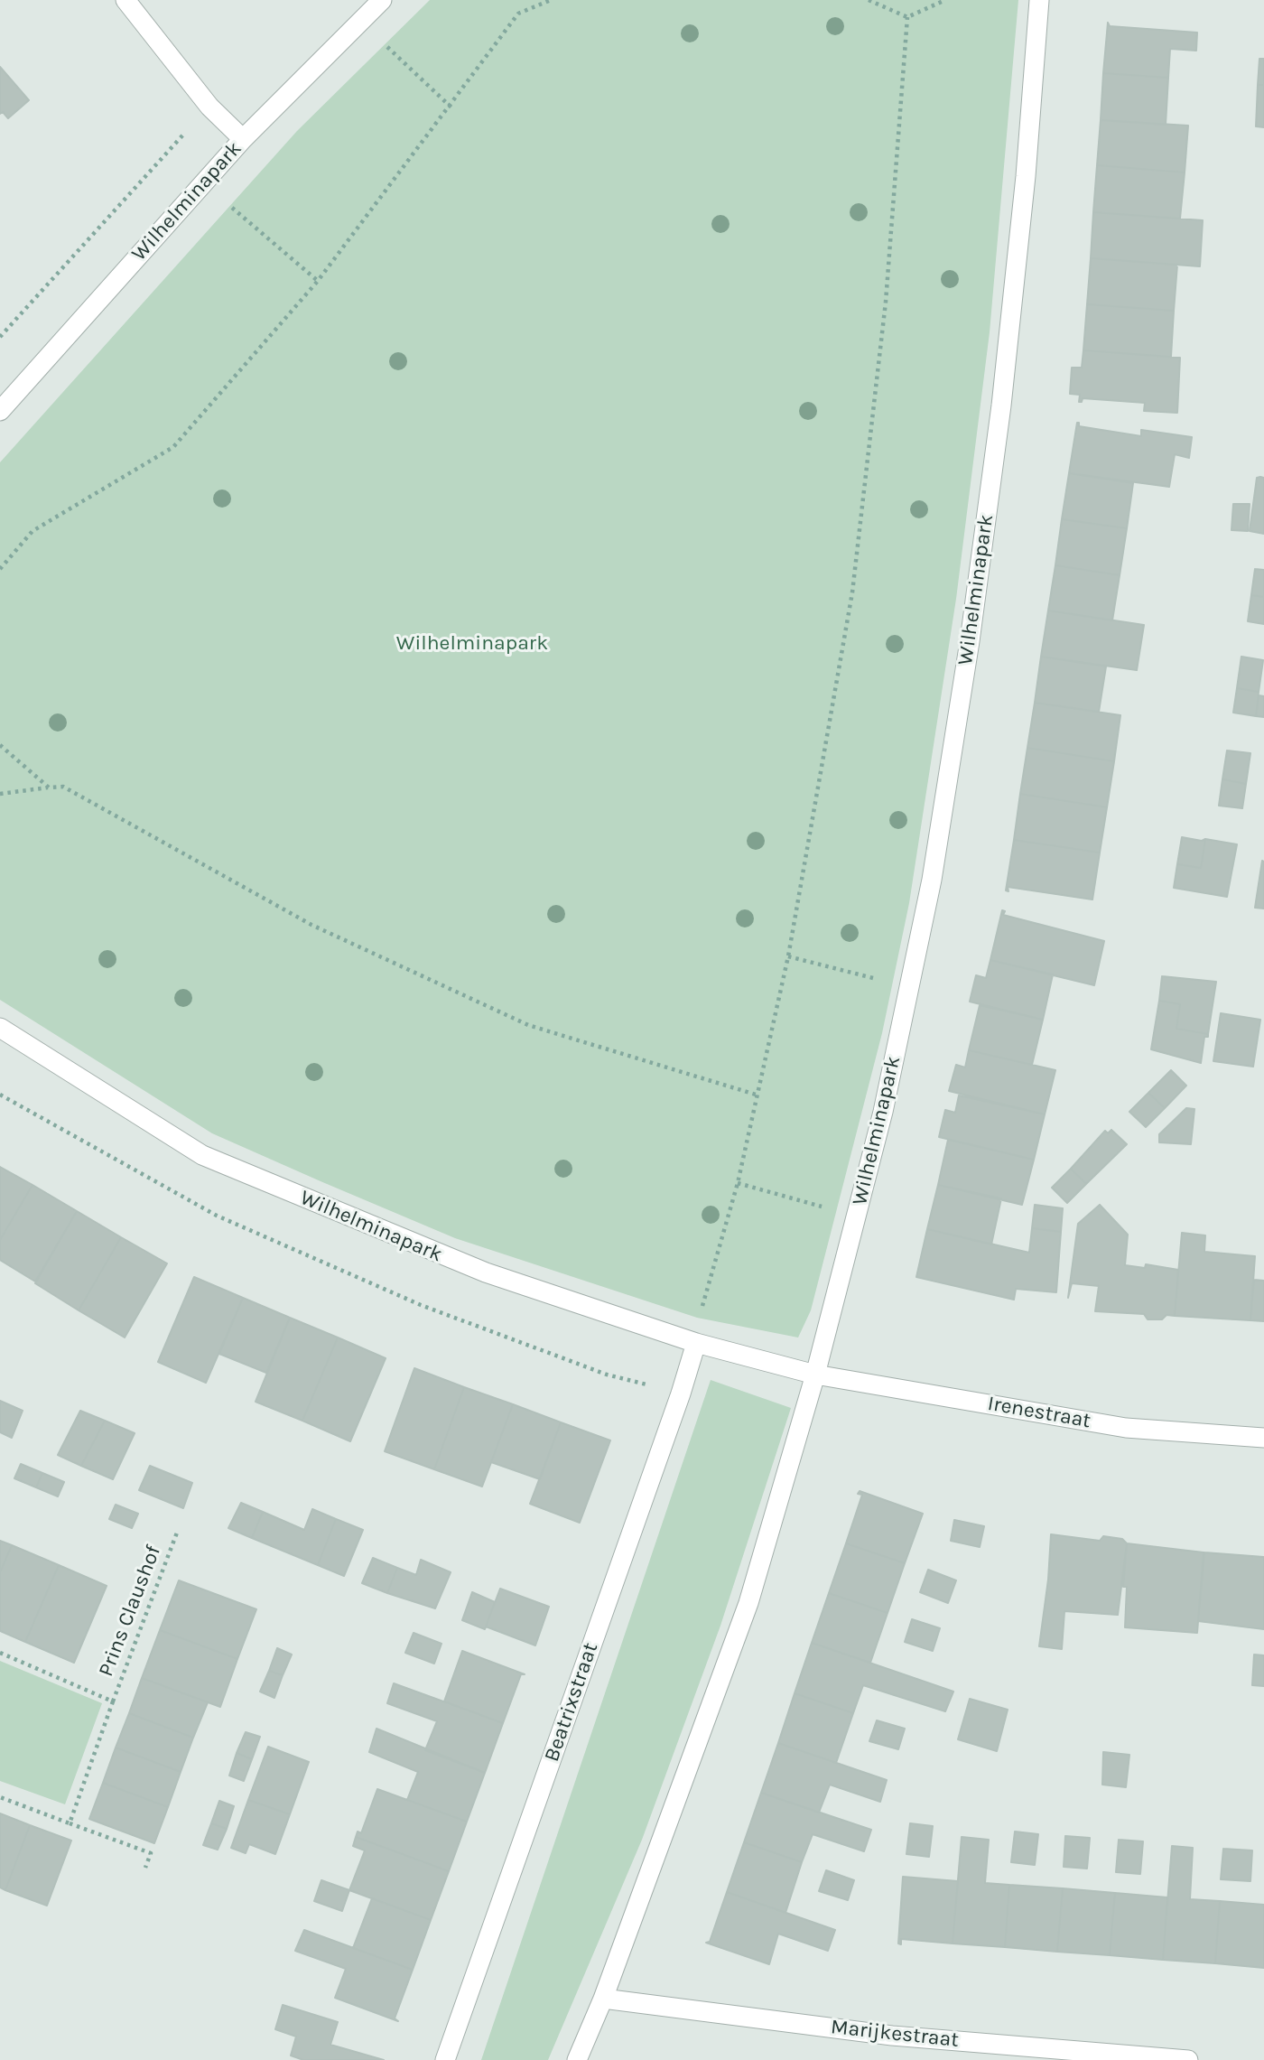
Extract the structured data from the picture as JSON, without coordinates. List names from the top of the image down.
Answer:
{
  "streets": {
    "street": [
      "Wilhelminapark",
      "Irenestraat",
      "Beatrixstraat",
      "Marijkestraat"
    ],
    "path": ["Prins Claushof"]
  },
  "crossings": [
    ["Wilhelminapark", "Irenestraat"],
    ["Wilhelminapark", "Beatrixstraat"]
  ],
  "parks": ["Wilhelminapark"]
}
